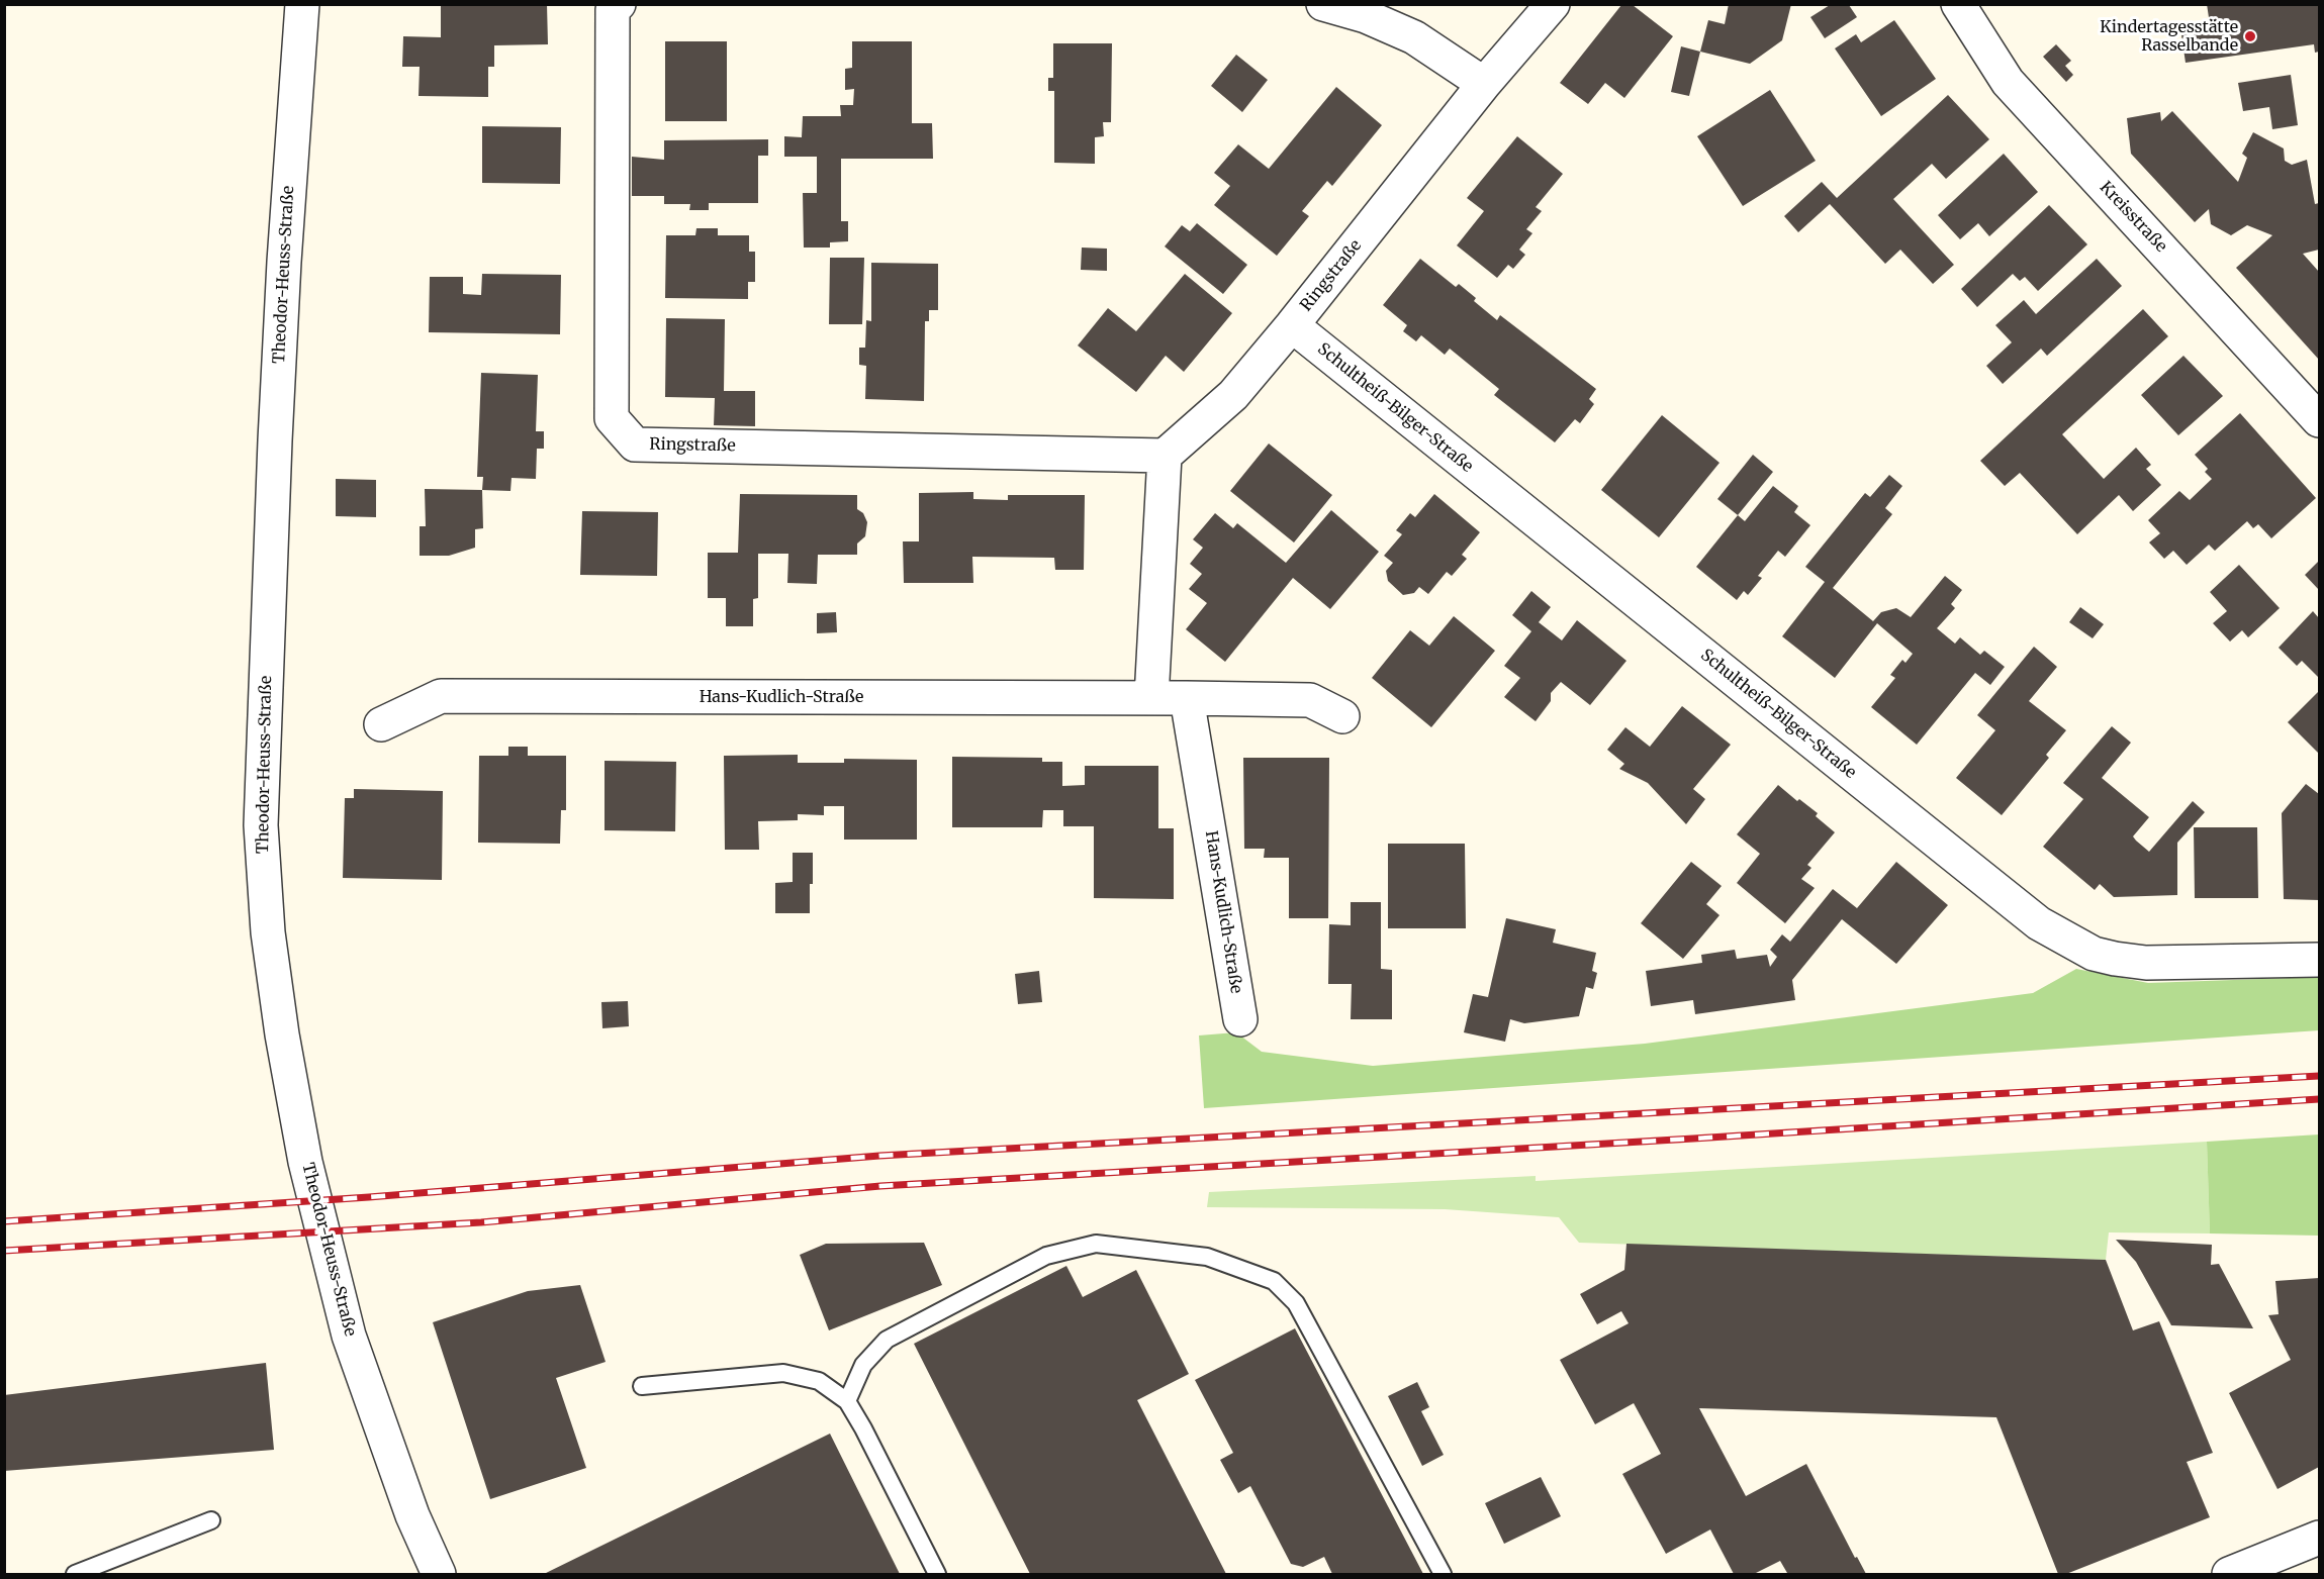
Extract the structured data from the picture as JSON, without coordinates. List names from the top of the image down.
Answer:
{
  "streets": {
    "street": [
      "Kreisstraße",
      "Theodor-Heuss-Straße",
      "Ringstraße",
      "Schultheiß-Bilger-Straße",
      "Hans-Kudlich-Straße"
    ]
  },
  "crossings": [
    ["Ringstraße", "Schultheiß-Bilger-Straße"]
  ],
  "places": ["Kindertagesstätte Rasselbande"]
}
